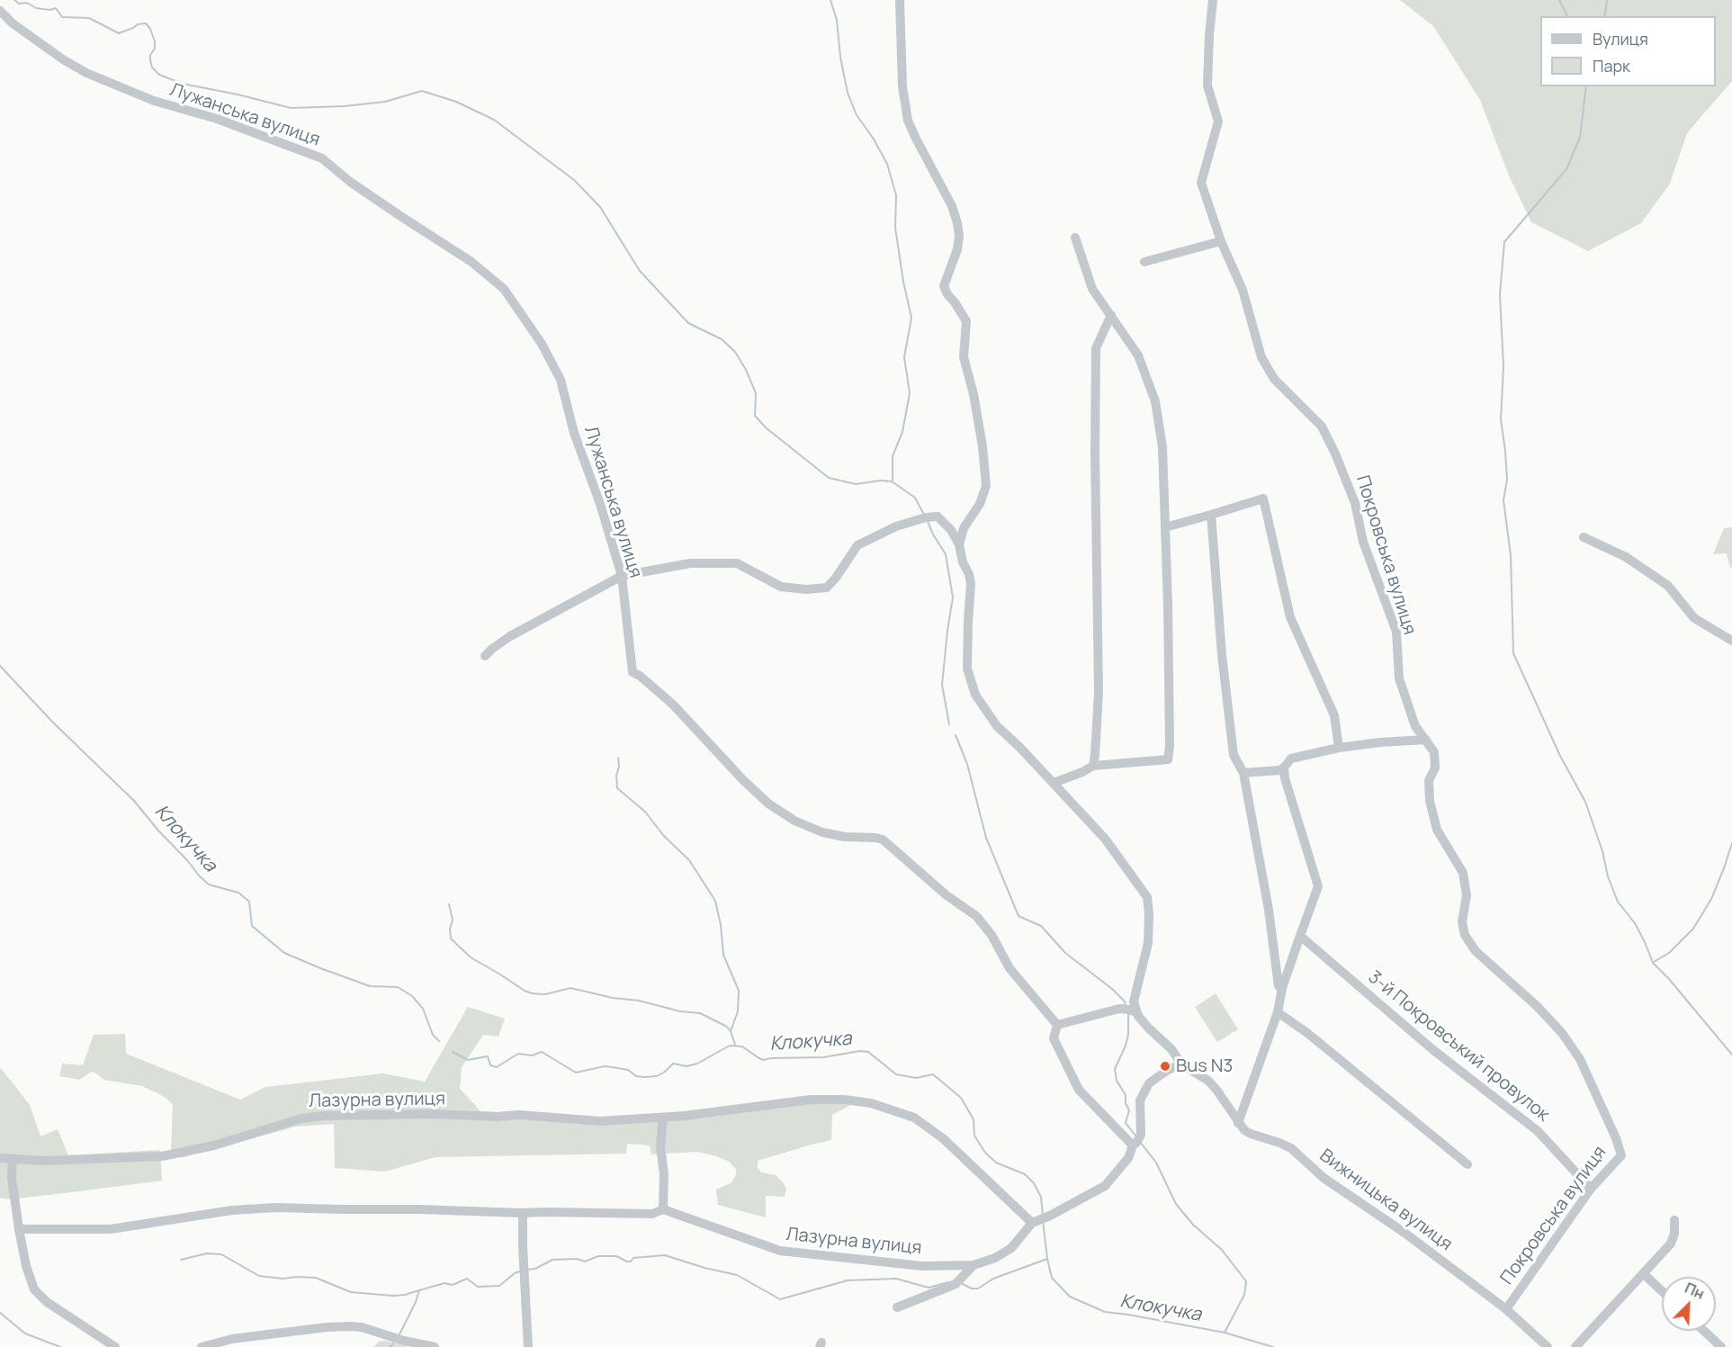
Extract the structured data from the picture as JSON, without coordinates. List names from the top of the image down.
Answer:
{
  "streets": {
    "street": [
      "Лужанська вулиця",
      "Покровська вулиця",
      "3-й Покровський провулок",
      "Лазурна вулиця",
      "Вижницька вулиця"
    ]
  },
  "crossings": [
    ["Покровська вулиця", "3-й Покровський провулок"],
    ["Покровська вулиця", "Вижницька вулиця"]
  ],
  "water": ["Клокучка"],
  "places": ["Bus N3"],
  "legend": ["Вулиця", "Парк"],
  "north": "top right"
}
